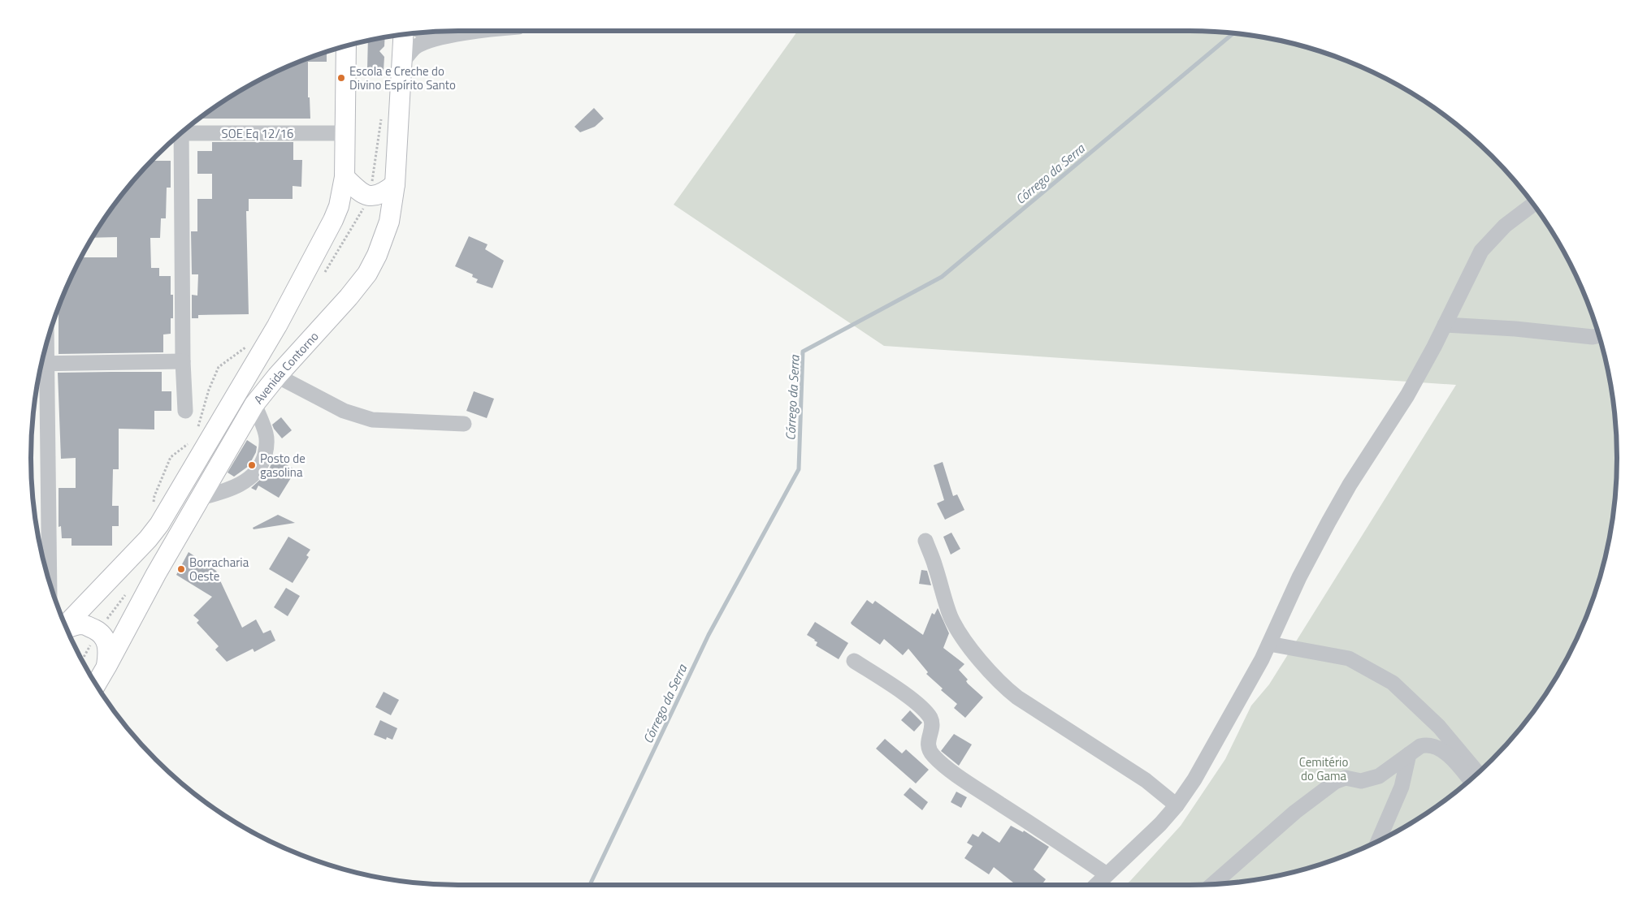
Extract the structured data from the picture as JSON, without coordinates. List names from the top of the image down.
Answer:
{
  "streets": {
    "main road": ["Avenida Contorno"],
    "street": ["SOE Eq 12/16"]
  },
  "crossings": [
    ["SOE Eq 12/16", "Avenida Contorno"]
  ],
  "water": ["Córrego da Serra"],
  "parks": ["Cemitério do Gama"],
  "places": ["Escola e Creche do Divino Espírito Santo", "Posto de gasolina", "Borracharia Oeste"]
}
